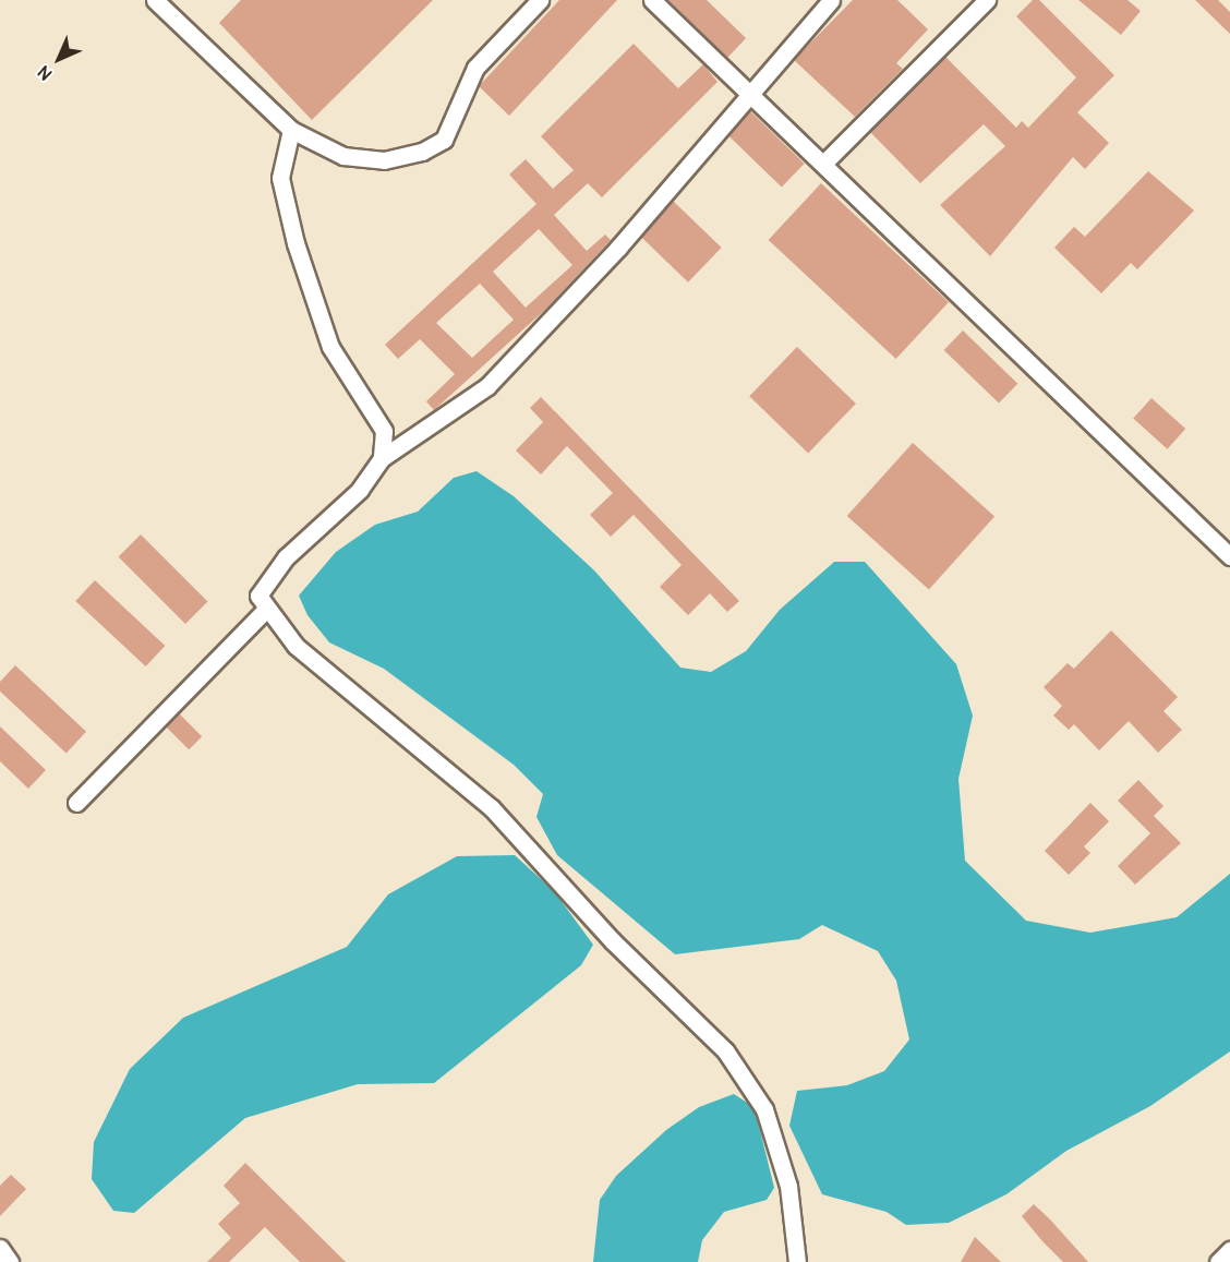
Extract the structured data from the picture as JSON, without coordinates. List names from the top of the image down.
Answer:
{
  "north": "bottom left"
}
